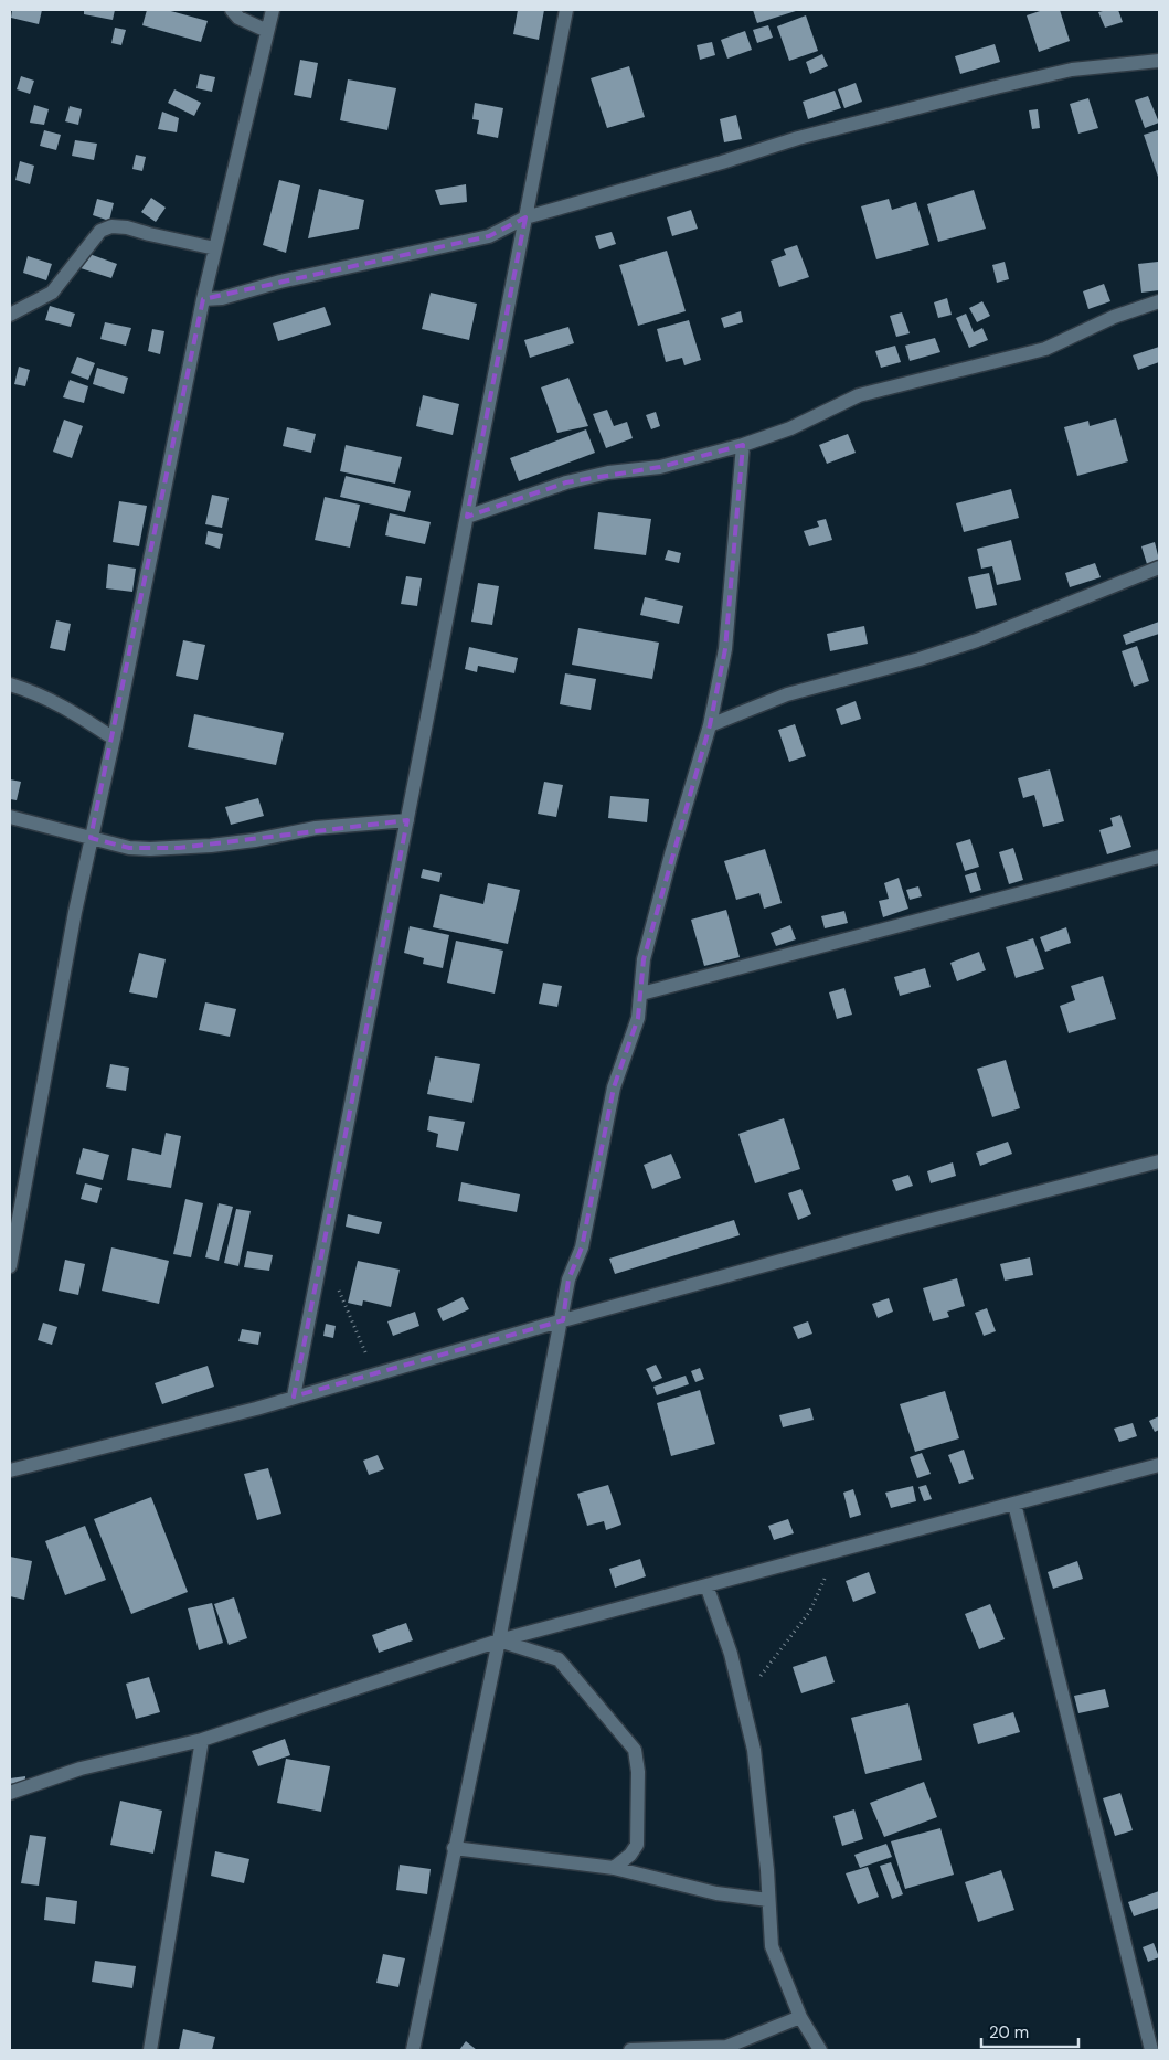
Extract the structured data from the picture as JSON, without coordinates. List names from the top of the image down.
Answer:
{
  "scale_bar": "20 m"
}
